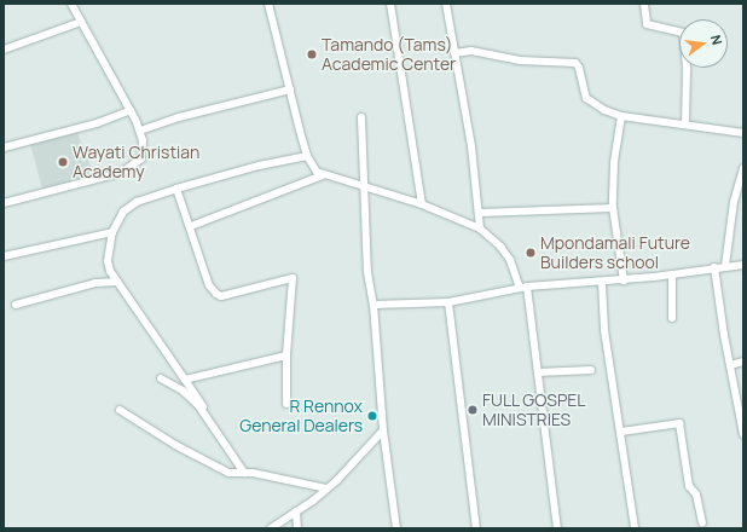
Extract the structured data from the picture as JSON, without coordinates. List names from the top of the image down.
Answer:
{
  "places": [
    "Tamando (Tams) Academic Center",
    "Wayati Christian Academy",
    "Mpondamali Future Builders school",
    "FULL GOSPEL MINISTRIES",
    "R Rennox General Dealers"
  ],
  "north": "right"
}
